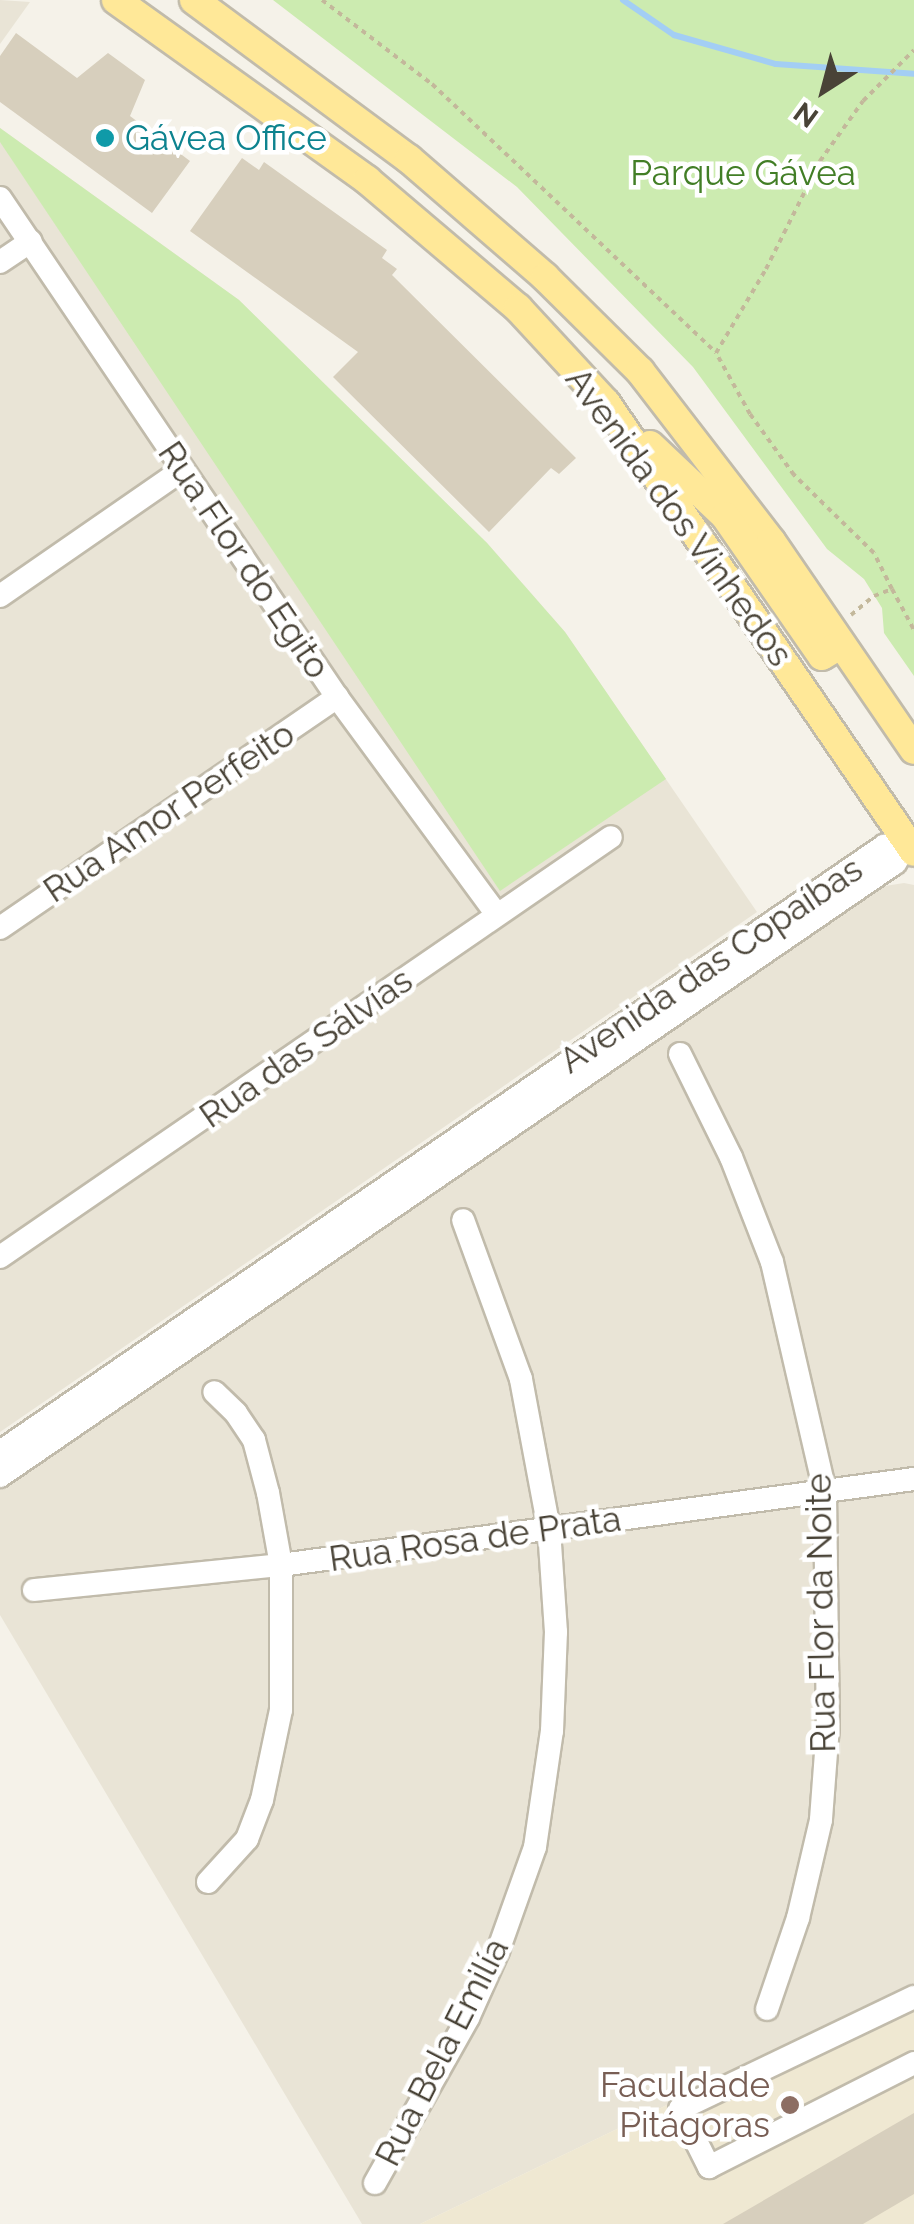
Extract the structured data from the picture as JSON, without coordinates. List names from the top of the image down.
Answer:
{
  "streets": {
    "main road": ["Avenida dos Vinhedos"],
    "street": [
      "Rua Flor do Egito",
      "Rua Amor Perfeito",
      "Avenida das Copaíbas",
      "Rua das Sálvías",
      "Rua Rosa de Prata",
      "Rua Flor da Noite",
      "Rua Bela Emilía"
    ]
  },
  "crossings": [
    ["Avenida dos Vinhedos", "Avenida das Copaíbas"],
    ["Rua Flor do Egito", "Rua Amor Perfeito"],
    ["Rua Flor do Egito", "Rua das Sálvías"],
    ["Rua Rosa de Prata", "Rua Flor da Noite"],
    ["Rua Rosa de Prata", "Rua Bela Emilía"]
  ],
  "parks": ["Parque Gávea"],
  "places": ["Gávea Office", "Faculdade Pitágoras"],
  "north": "bottom left"
}
